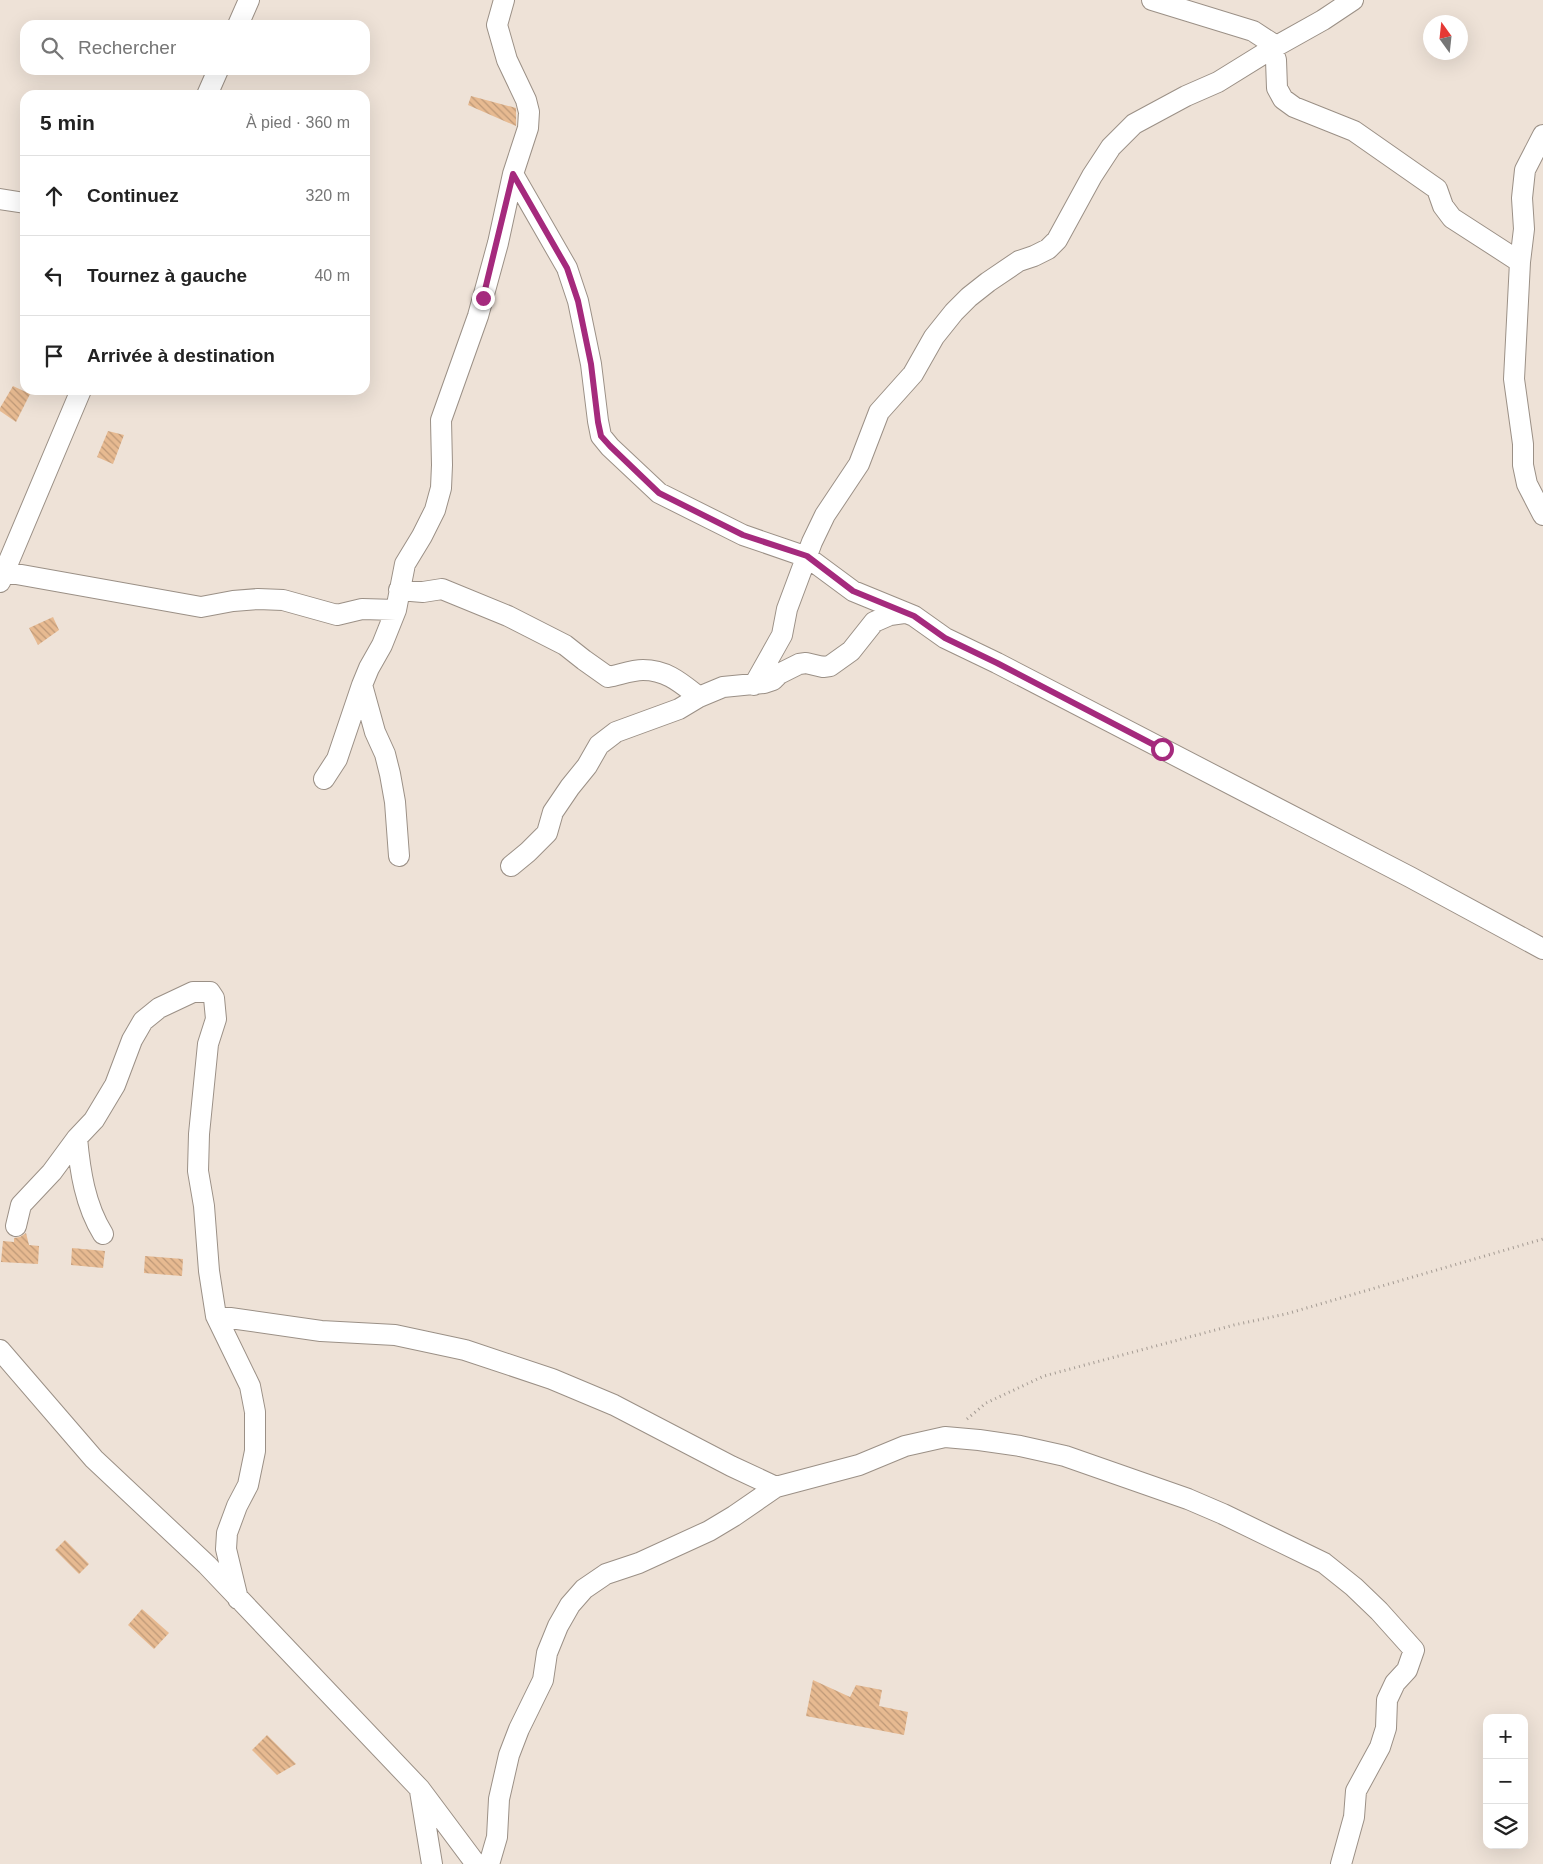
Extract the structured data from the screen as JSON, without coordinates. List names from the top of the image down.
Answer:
{
  "north": "top",
  "page": {
    "search": "Rechercher",
    "heading": ["5 min", "À pied · 360 m"],
    "list": [
      ["Continuez", "320 m"],
      ["Tournez à gauche", "40 m"],
      "Arrivée à destination"
    ],
    "map_buttons": ["+", "−"]
  }
}
